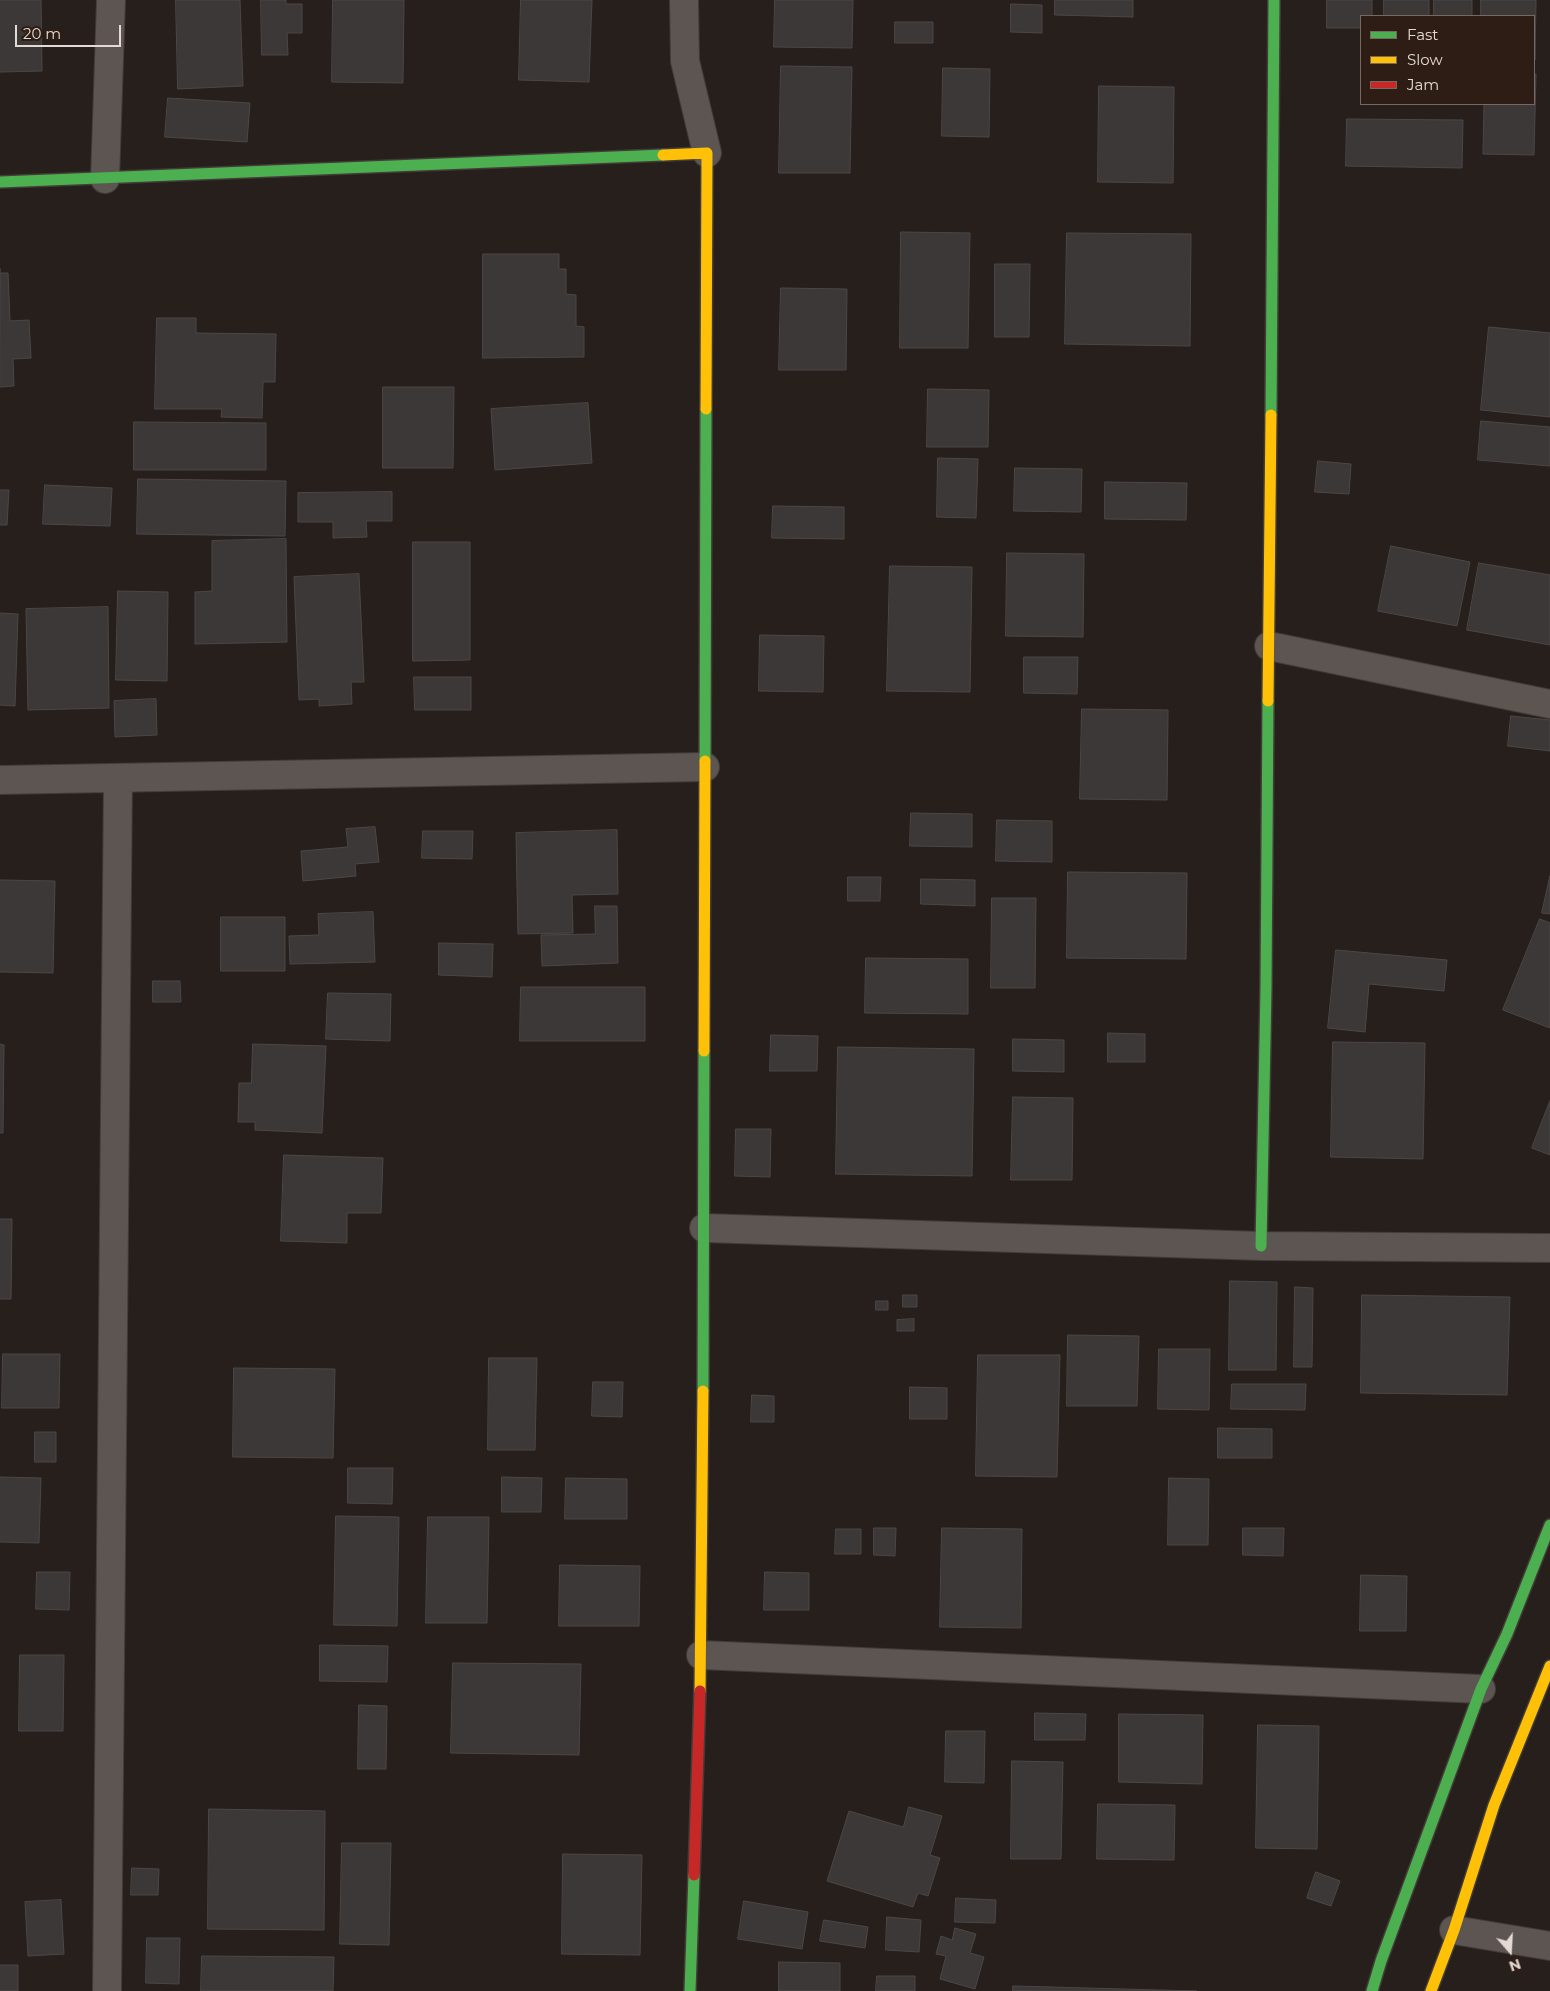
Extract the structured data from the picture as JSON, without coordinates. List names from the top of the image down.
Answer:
{
  "legend": ["Fast", "Slow", "Jam"],
  "scale_bar": "20 m",
  "north": "bottom"
}
